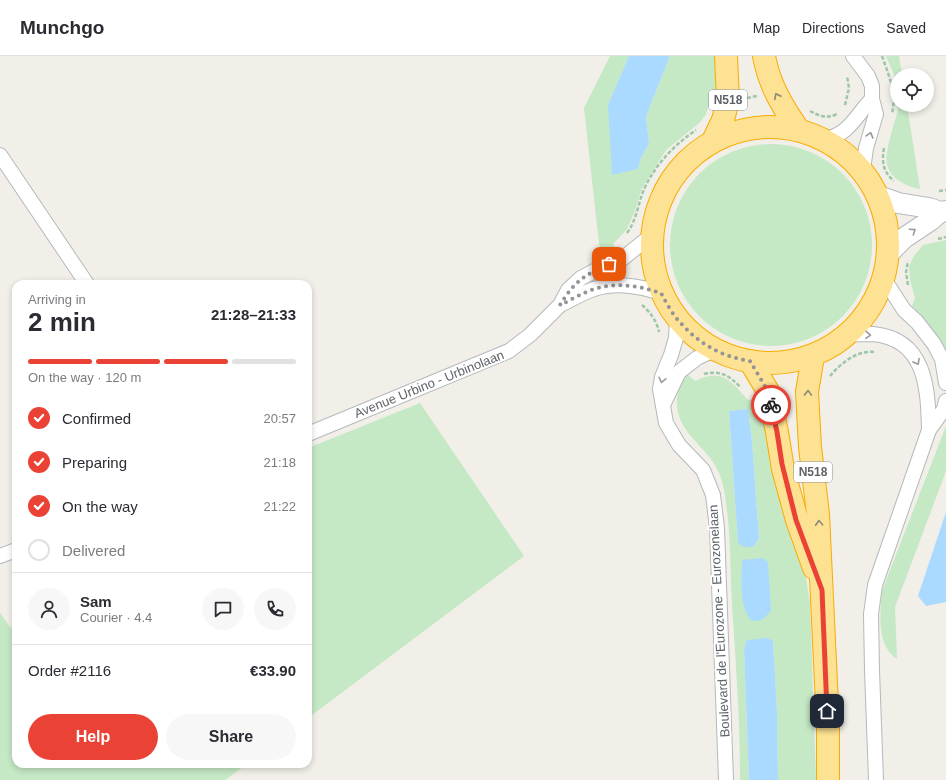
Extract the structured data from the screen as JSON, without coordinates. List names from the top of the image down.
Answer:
{
  "streets": {
    "highway": ["N518"],
    "street": ["Avenue Urbino - Urbinolaan", "Boulevard de l'Eurozone - Eurozonelaan"]
  },
  "crossings": [
    ["N518", "Avenue Urbino - Urbinolaan"],
    ["N518", "Boulevard de l'Eurozone - Eurozonelaan"]
  ],
  "page": {
    "header": "Munchgo",
    "nav": ["Map", "Directions", "Saved"],
    "heading": ["2 min", "Arriving in", "21:28–21:33"],
    "panel": [
      "Sam",
      "Courier · 4.4",
      "Order #2116",
      "€33.90"
    ],
    "bar": "On the way · 120 m",
    "list": [
      ["Confirmed", "20:57"],
      ["Preparing", "21:18"],
      ["On the way", "21:22"],
      "Delivered"
    ],
    "buttons": ["Help", "Share"]
  }
}
